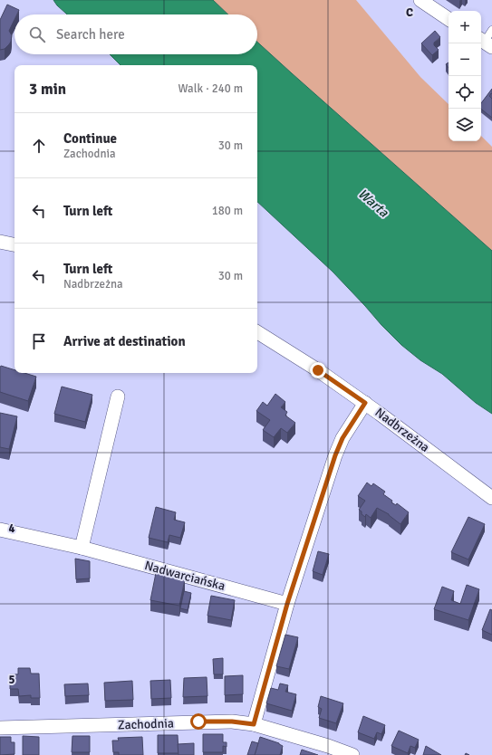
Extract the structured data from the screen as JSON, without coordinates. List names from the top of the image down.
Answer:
{
  "streets": {
    "street": ["Nadbrzeżna", "Nadwarciańska", "Zachodnia"]
  },
  "water": ["Warta"],
  "page": {
    "map_buttons": ["+", "−"],
    "search": "Search here",
    "heading": ["3 min", "Walk · 240 m"],
    "list": [
      ["Continue", "Zachodnia", "30 m"],
      ["Turn left", "180 m"],
      ["Turn left", "Nadbrzeżna", "30 m"],
      "Arrive at destination"
    ]
  },
  "grid": {
    "columns": ["C"],
    "rows": ["4", "5"]
  }
}
